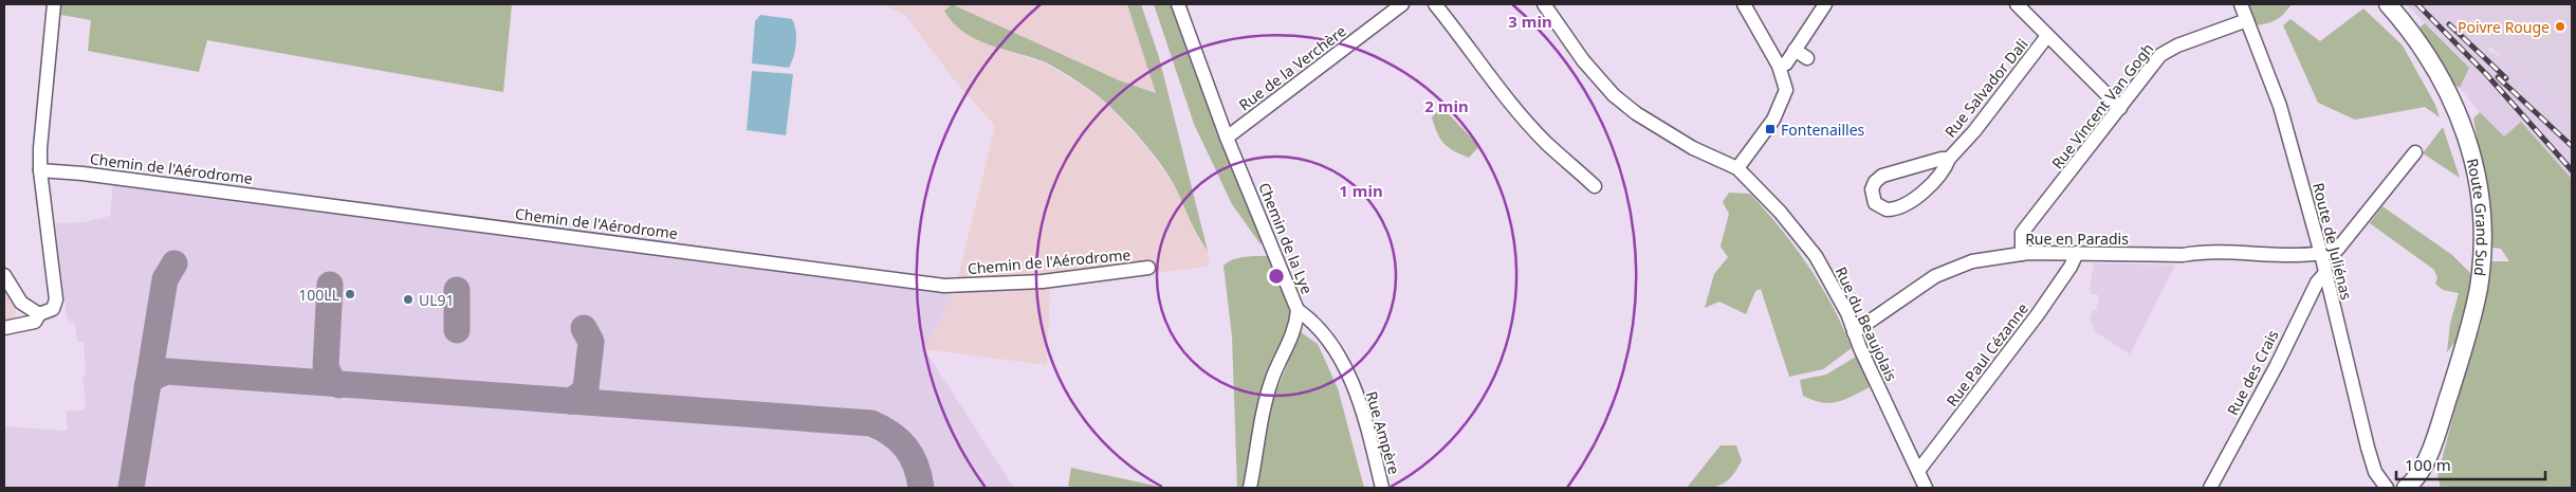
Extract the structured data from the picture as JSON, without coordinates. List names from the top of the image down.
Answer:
{
  "streets": {
    "main road": ["Route Grand Sud"],
    "street": [
      "Rue de la Verchère",
      "Rue Salvador Dali",
      "Rue Vincent Van Gogh",
      "Chemin de l'Aérodrome",
      "Chemin de la Lye",
      "Rue en Paradis",
      "Route de Juliénas",
      "Rue du Beaujolais",
      "Rue Paul Cézanne",
      "Rue des Crais",
      "Rue Ampère"
    ]
  },
  "crossings": [
    ["Rue de la Verchère", "Chemin de la Lye"],
    ["Rue Vincent Van Gogh", "Rue en Paradis"],
    ["Rue Vincent Van Gogh", "Route de Juliénas"],
    ["Chemin de la Lye", "Rue Ampère"],
    ["Rue en Paradis", "Route de Juliénas"],
    ["Rue en Paradis", "Rue du Beaujolais"],
    ["Rue en Paradis", "Rue Paul Cézanne"],
    ["Route de Juliénas", "Rue des Crais"],
    ["Rue du Beaujolais", "Rue Paul Cézanne"]
  ],
  "places": {
    "other": ["Poivre Rouge", "100LL", "UL91"],
    "transit": ["Fontenailles"]
  },
  "scale_bar": "100 m",
  "rings": ["3 min", "2 min", "1 min"]
}
